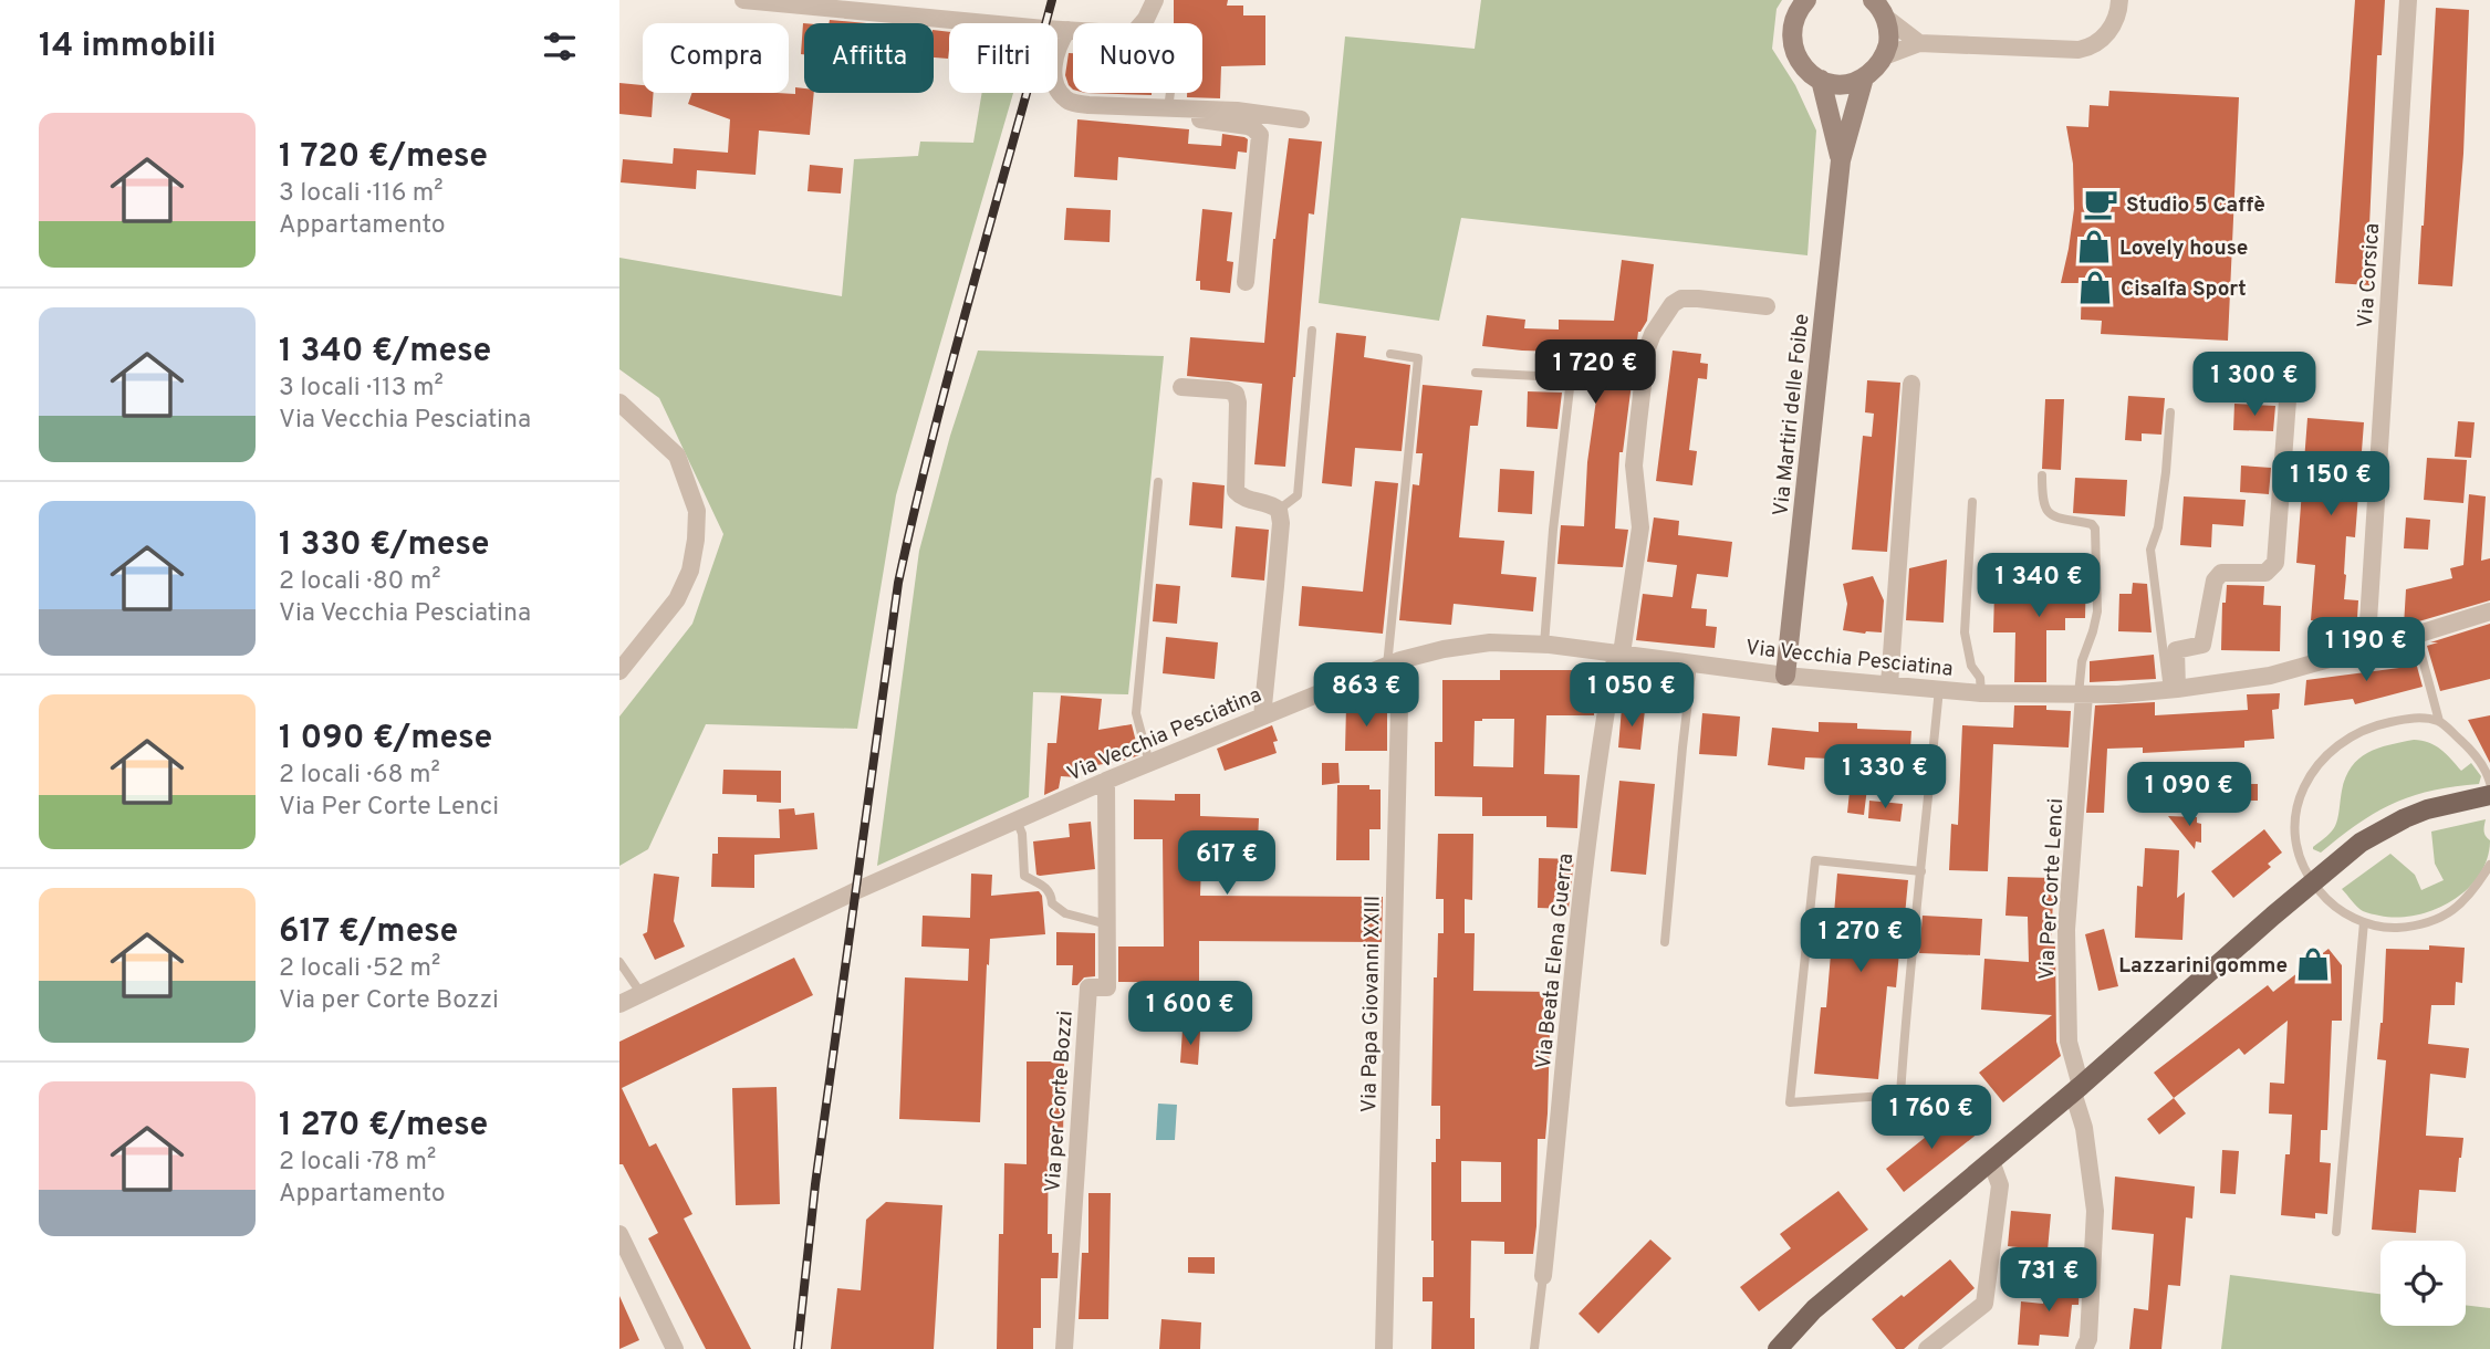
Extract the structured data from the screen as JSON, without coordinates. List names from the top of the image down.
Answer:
{
  "streets": {
    "street": [
      "Via Corsica",
      "Via Martiri delle Foibe",
      "Via Vecchia Pesciatina",
      "Via Per Corte Lenci",
      "Via Beata Elena Guerra",
      "Via Papa Giovanni XXIII",
      "Via per Corte Bozzi"
    ]
  },
  "crossings": [
    ["Via Corsica", "Via Vecchia Pesciatina"],
    ["Via Martiri delle Foibe", "Via Vecchia Pesciatina"],
    ["Via Vecchia Pesciatina", "Via Per Corte Lenci"],
    ["Via Vecchia Pesciatina", "Via Beata Elena Guerra"],
    ["Via Vecchia Pesciatina", "Via Papa Giovanni XXIII"],
    ["Via Vecchia Pesciatina", "Via per Corte Bozzi"]
  ],
  "places": {
    "cafe": ["Studio 5 Caffè"],
    "shop": ["Lovely house", "Cisalfa Sport", "Lazzarini gomme"]
  },
  "page": {
    "heading": "14 immobili",
    "chip": [
      "Compra",
      "Affitta",
      "Filtri",
      "Nuovo"
    ],
    "list": [
      {
        "name": "1 720 €/mese",
        "note": "3 locali · 116 m² · Appartamento"
      },
      {
        "name": "1 340 €/mese",
        "note": "3 locali · 113 m² · Via Vecchia Pesciatina"
      },
      {
        "name": "1 330 €/mese",
        "note": "2 locali · 80 m² · Via Vecchia Pesciatina"
      },
      {
        "name": "1 090 €/mese",
        "note": "2 locali · 68 m² · Via Per Corte Lenci"
      },
      {
        "name": "617 €/mese",
        "note": "2 locali · 52 m² · Via per Corte Bozzi"
      },
      {
        "name": "1 270 €/mese",
        "note": "2 locali · 78 m² · Appartamento"
      }
    ],
    "price": [
      "1 720 €",
      "1 300 €",
      "1 150 €",
      "1 340 €",
      "1 190 €",
      "863 €",
      "1 050 €",
      "1 330 €",
      "1 090 €",
      "617 €",
      "1 270 €",
      "1 600 €",
      "1 760 €",
      "731 €"
    ]
  }
}
